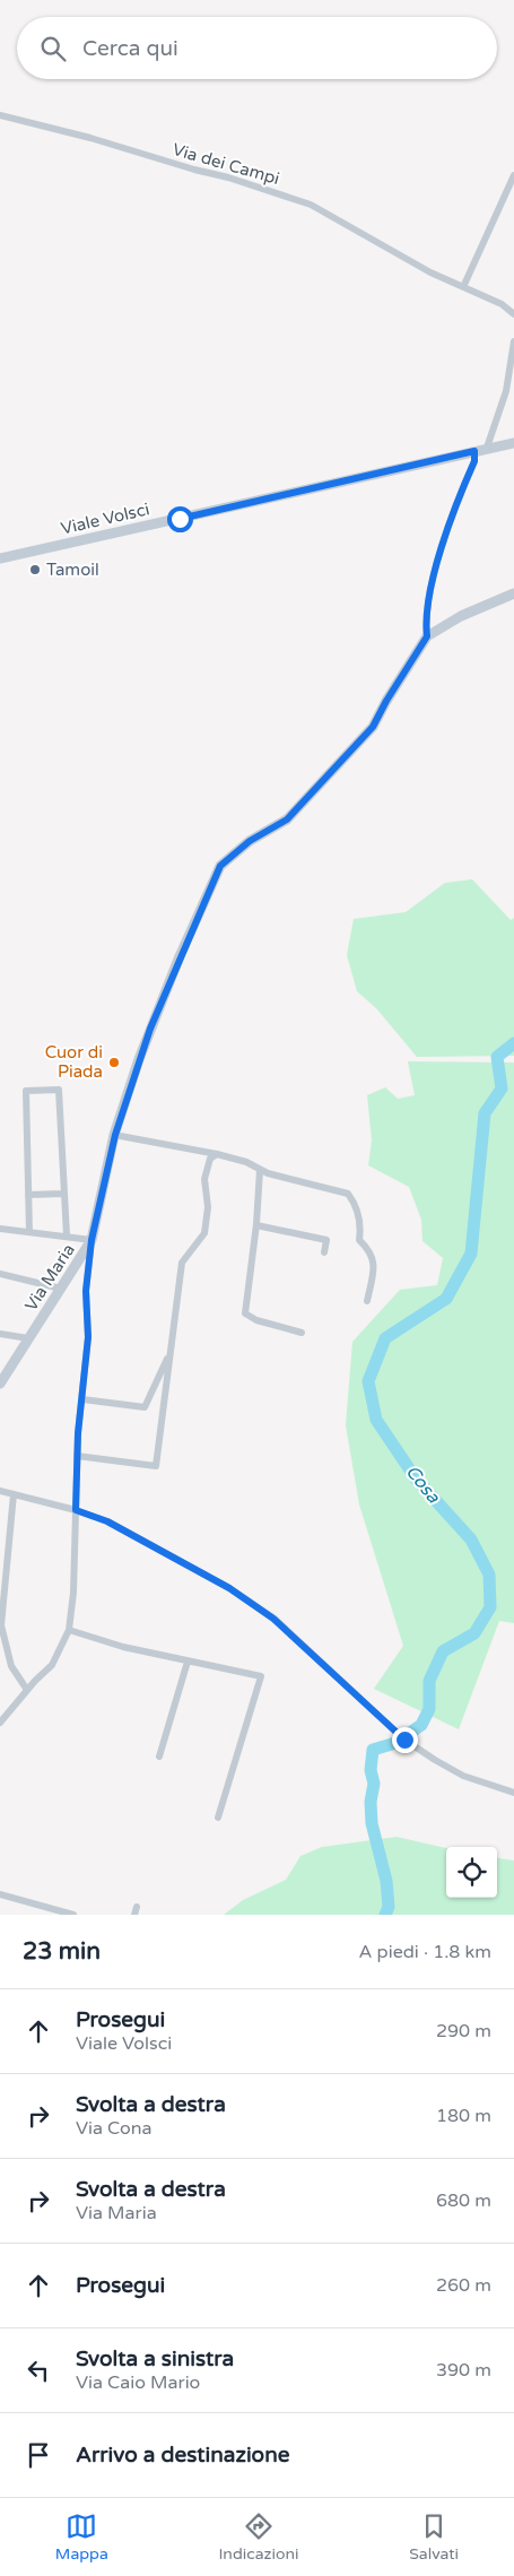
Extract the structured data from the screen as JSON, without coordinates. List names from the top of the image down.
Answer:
{
  "streets": {
    "street": ["Via dei Campi", "Viale Volsci", "Via Maria"]
  },
  "water": ["Cosa"],
  "places": ["Tamoil", "Cuor di Piada"],
  "page": {
    "search": "Cerca qui",
    "heading": ["23 min", "A piedi · 1.8 km"],
    "list": [
      ["Prosegui", "Viale Volsci", "290 m"],
      ["Svolta a destra", "Via Cona", "180 m"],
      ["Svolta a destra", "Via Maria", "680 m"],
      ["Prosegui", "260 m"],
      ["Svolta a sinistra", "Via Caio Mario", "390 m"],
      "Arrivo a destinazione"
    ],
    "nav": ["Mappa", "Indicazioni", "Salvati"]
  }
}
